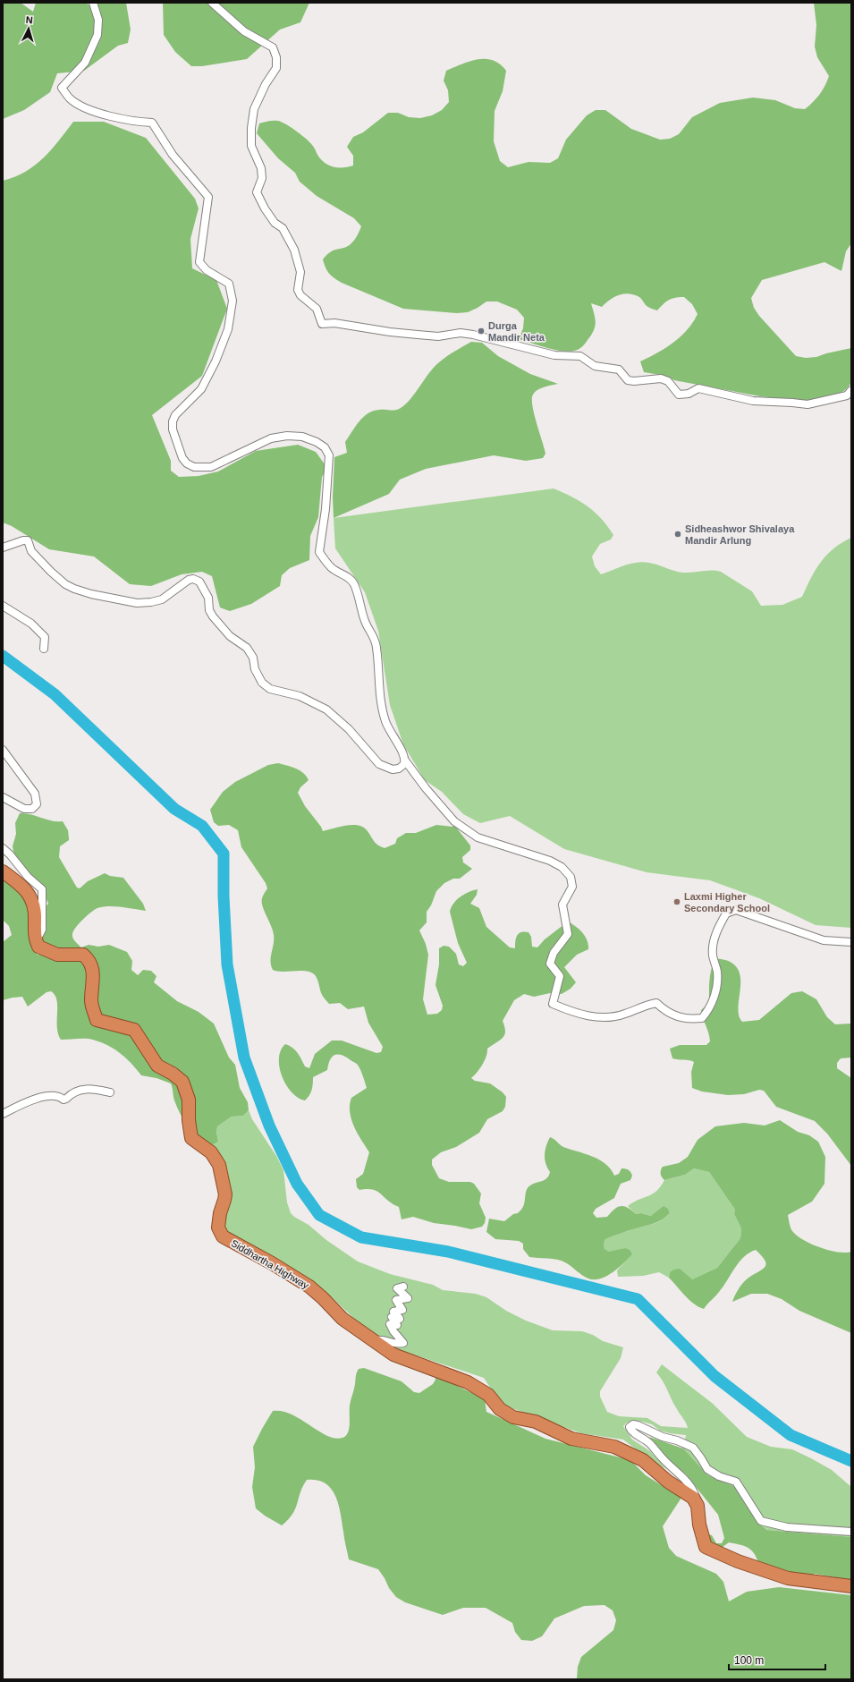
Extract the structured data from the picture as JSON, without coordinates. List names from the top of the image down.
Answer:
{
  "streets": {
    "highway": ["Siddhartha Highway"]
  },
  "places": ["Durga Mandir Neta", "Sidheashwor Shivalaya Mandir Arlung", "Laxmi Higher Secondary School"],
  "scale_bar": "100 m",
  "north": "top"
}
